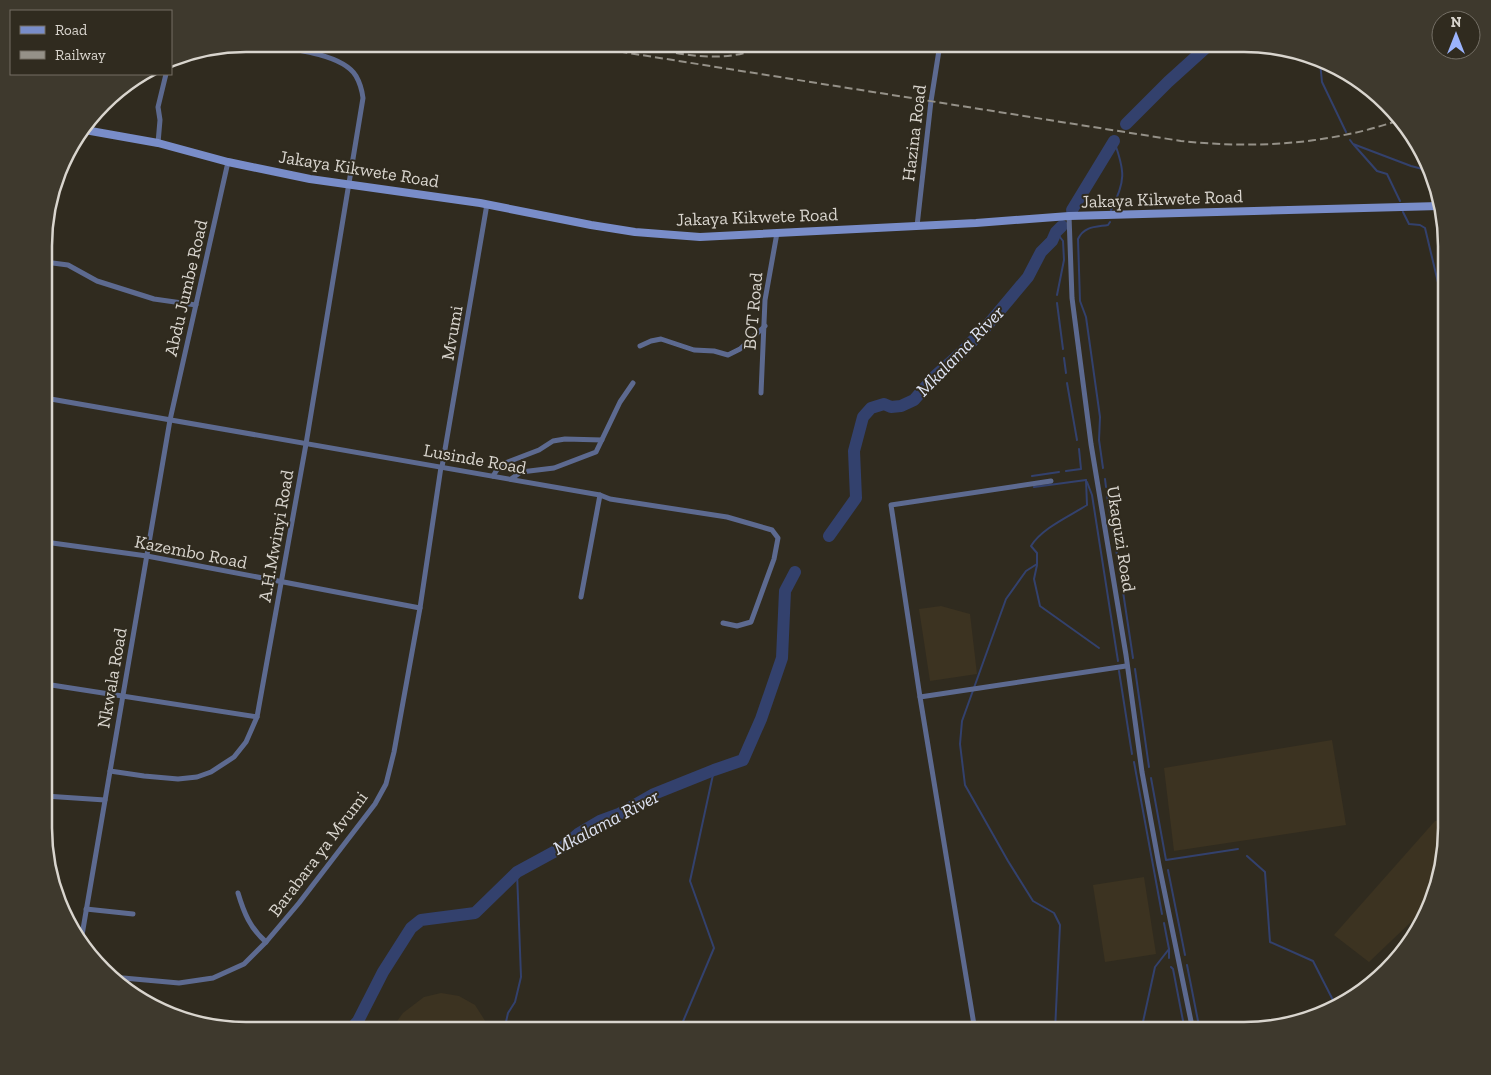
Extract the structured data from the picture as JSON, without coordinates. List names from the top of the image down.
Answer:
{
  "streets": {
    "main road": ["Jakaya Kikwete Road"],
    "street": [
      "Hazina Road",
      "Abdu Jumbe Road",
      "BOT Road",
      "Mvumi",
      "Lusinde Road",
      "A.H.Mwinyi Road",
      "Ukaguzi Road",
      "Kazembo Road",
      "Nkwala Road",
      "Barabara ya Mvumi"
    ]
  },
  "crossings": [
    ["Hazina Road", "Jakaya Kikwete Road"],
    ["Jakaya Kikwete Road", "Abdu Jumbe Road"],
    ["Jakaya Kikwete Road", "BOT Road"],
    ["Jakaya Kikwete Road", "Mvumi"],
    ["Jakaya Kikwete Road", "A.H.Mwinyi Road"],
    ["Jakaya Kikwete Road", "Ukaguzi Road"],
    ["Abdu Jumbe Road", "Lusinde Road"],
    ["Abdu Jumbe Road", "Nkwala Road"],
    ["Mvumi", "Lusinde Road"],
    ["Mvumi", "Barabara ya Mvumi"],
    ["Lusinde Road", "A.H.Mwinyi Road"],
    ["Lusinde Road", "Nkwala Road"],
    ["Lusinde Road", "Barabara ya Mvumi"],
    ["A.H.Mwinyi Road", "Kazembo Road"],
    ["A.H.Mwinyi Road", "Nkwala Road"],
    ["Kazembo Road", "Nkwala Road"],
    ["Kazembo Road", "Barabara ya Mvumi"]
  ],
  "water": ["Mkalama River"],
  "legend": ["Road", "Railway"],
  "north": "top"
}
